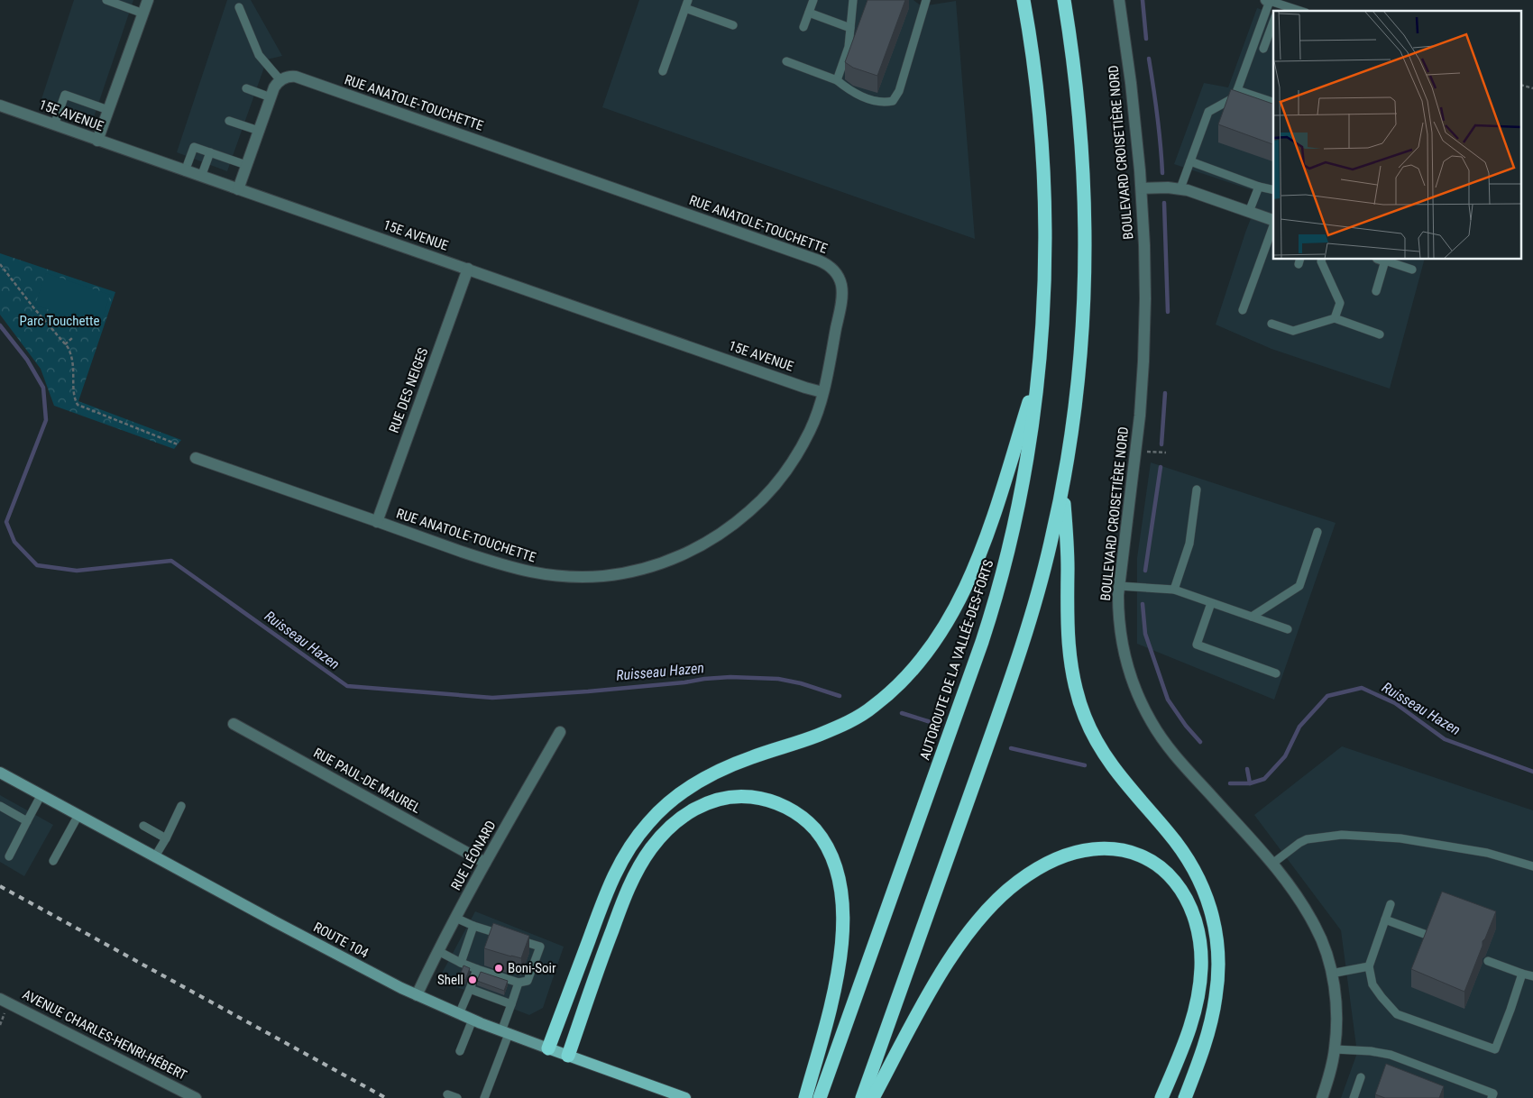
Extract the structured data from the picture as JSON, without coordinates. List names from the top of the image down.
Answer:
{
  "streets": {
    "highway": ["AUTOROUTE DE LA VALLÉE-DES-FORTS"],
    "main road": ["ROUTE 104"],
    "street": [
      "RUE ANATOLE-TOUCHETTE",
      "15E AVENUE",
      "BOULEVARD CROISETIÈRE NORD",
      "RUE DES NEIGES",
      "RUE PAUL-DE MAUREL",
      "RUE LÉONARD",
      "AVENUE CHARLES-HENRI-HÉBERT"
    ]
  },
  "crossings": [
    ["RUE ANATOLE-TOUCHETTE", "15E AVENUE"],
    ["RUE ANATOLE-TOUCHETTE", "RUE DES NEIGES"],
    ["15E AVENUE", "RUE DES NEIGES"],
    ["RUE PAUL-DE MAUREL", "RUE LÉONARD"],
    ["RUE LÉONARD", "ROUTE 104"]
  ],
  "water": ["Ruisseau Hazen"],
  "parks": ["Parc Touchette"],
  "places": ["Boni-Soir", "Shell"]
}
